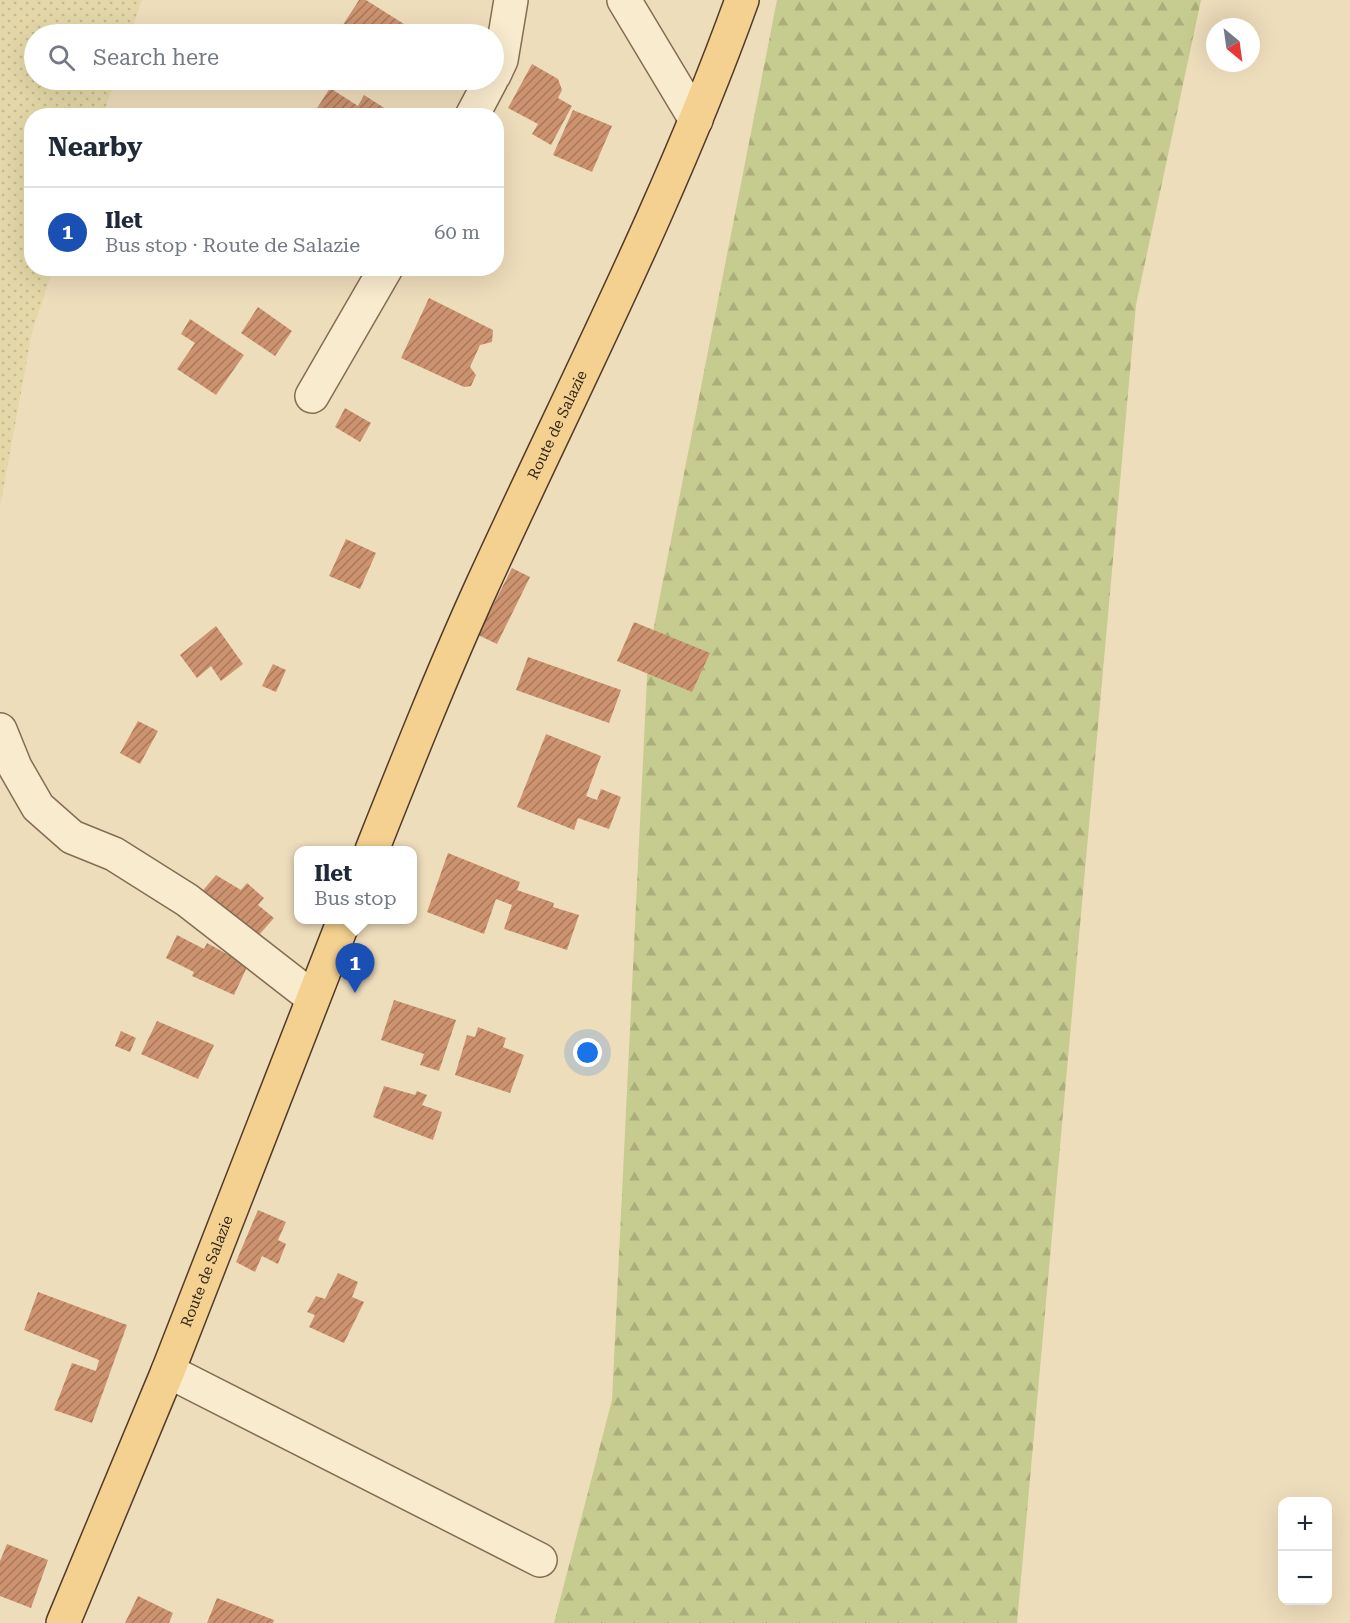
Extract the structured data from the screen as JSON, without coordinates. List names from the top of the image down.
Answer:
{
  "streets": {
    "main road": ["Route de Salazie"]
  },
  "north": "bottom right",
  "page": {
    "search": "Search here",
    "heading": "Nearby",
    "list": [
      {
        "mark": "1",
        "name": "Ilet",
        "note": "Bus stop · Route de Salazie",
        "value": "60 m"
      }
    ],
    "popup": ["Ilet", "Bus stop"],
    "pins": "1",
    "map_buttons": ["+", "−"]
  }
}
